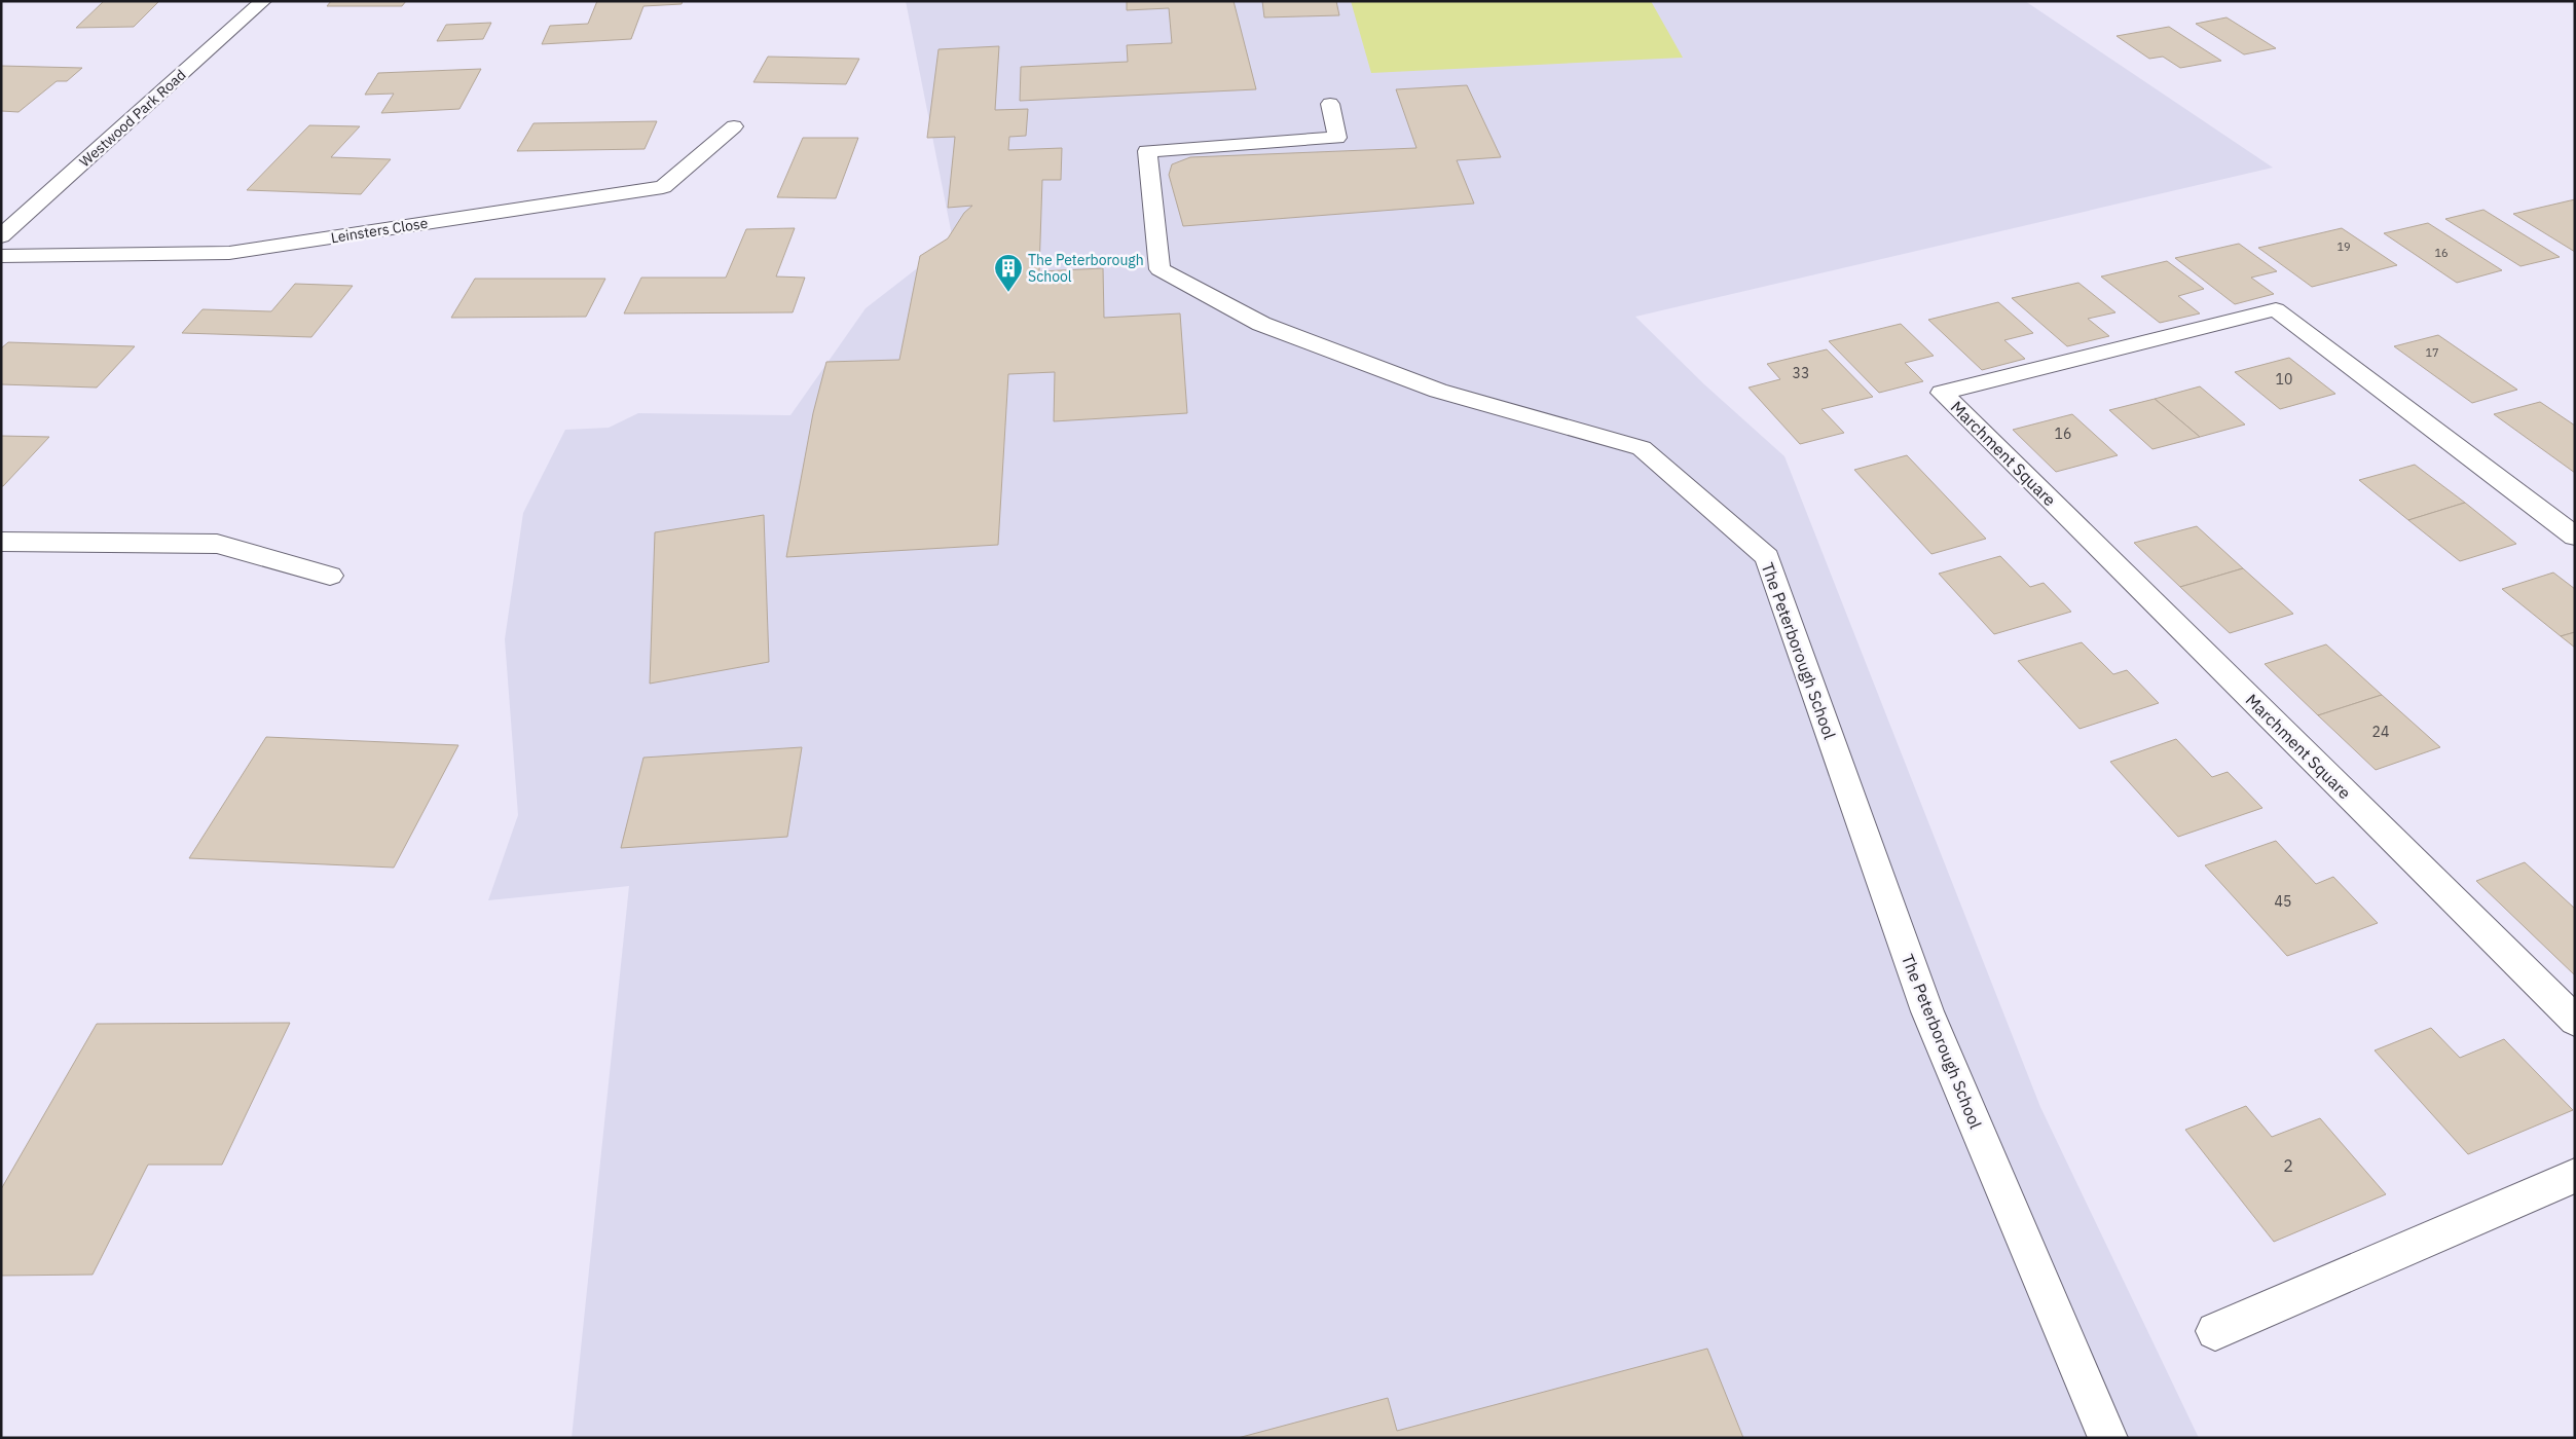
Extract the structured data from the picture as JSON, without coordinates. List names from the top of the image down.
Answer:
{
  "streets": {
    "street": [
      "Westwood Park Road",
      "Leinsters Close",
      "Marchment Square",
      "The Peterborough School"
    ]
  },
  "places": {
    "building": ["The Peterborough School"]
  },
  "house_numbers": [
    "19",
    "16",
    "17",
    "33",
    "10",
    "16",
    "24",
    "45",
    "2"
  ]
}
